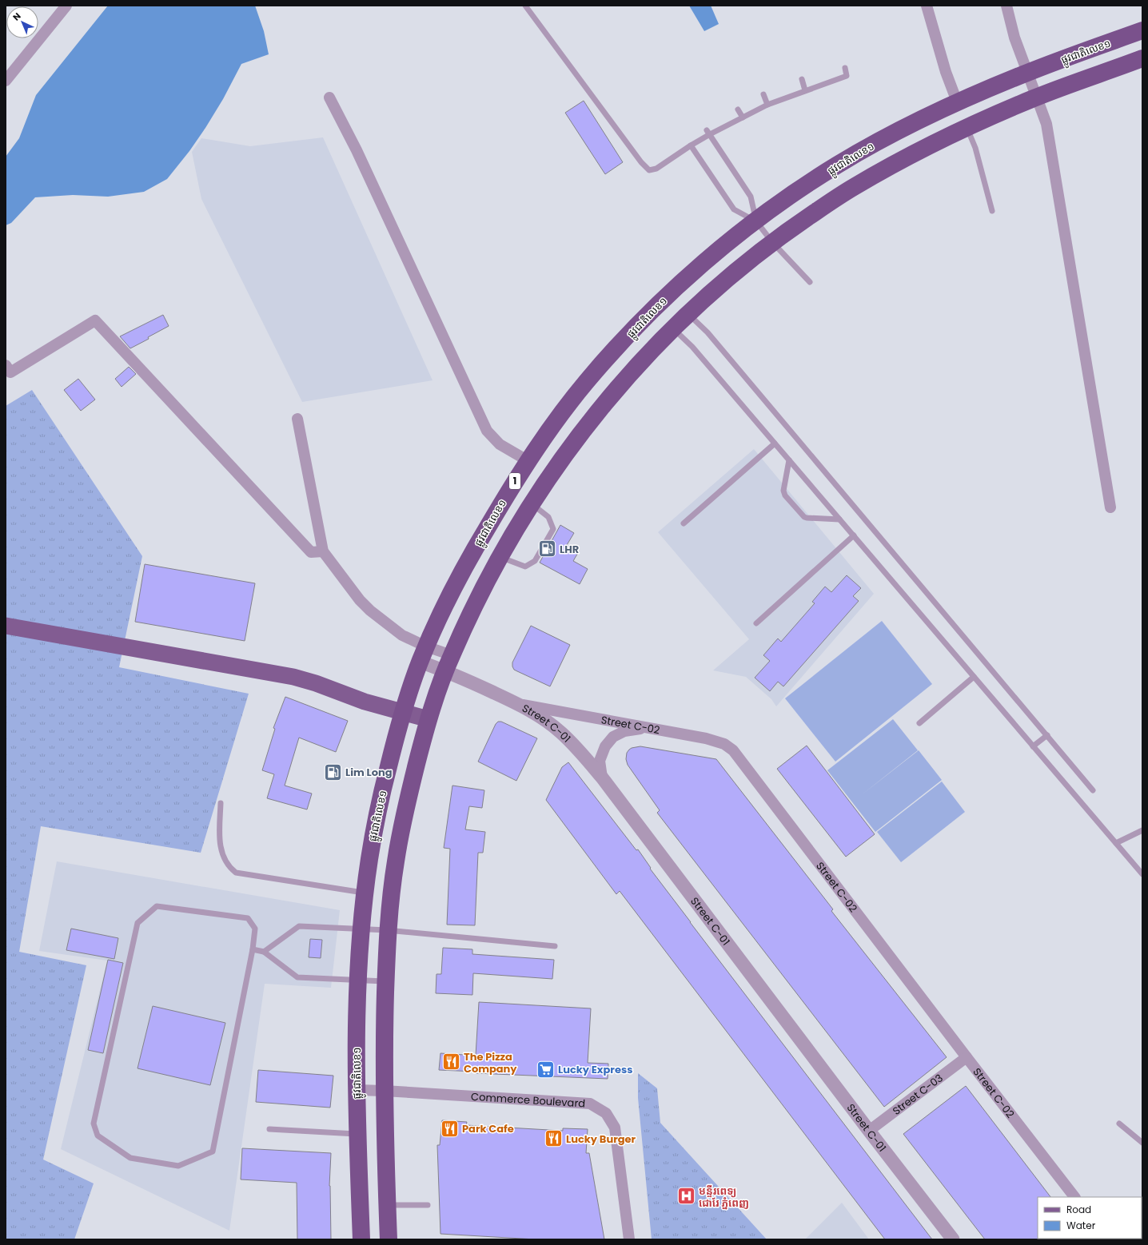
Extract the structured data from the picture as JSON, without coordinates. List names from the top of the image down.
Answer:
{
  "streets": {
    "highway": ["ផ្លូវជាតិលេខ១", "1"],
    "street": [
      "Street C-01",
      "Street C-02",
      "Street C-03",
      "Commerce Boulevard"
    ]
  },
  "crossings": [
    ["ផ្លូវជាតិលេខ១", "Street C-01"],
    ["ផ្លូវជាតិលេខ១", "Commerce Boulevard"],
    ["Street C-01", "Street C-02"],
    ["Street C-01", "Street C-03"],
    ["Street C-02", "Street C-03"]
  ],
  "places": {
    "fuel station": ["LHR", "Lim Long"],
    "restaurant": ["The Pizza Company", "Park Cafe", "Lucky Burger"],
    "supermarket": ["Lucky Express"],
    "hospital": ["មន្ទីរពេទ្យ ជោរែ ភ្នំពេញ"]
  },
  "legend": ["Road", "Water"],
  "north": "top left"
}
